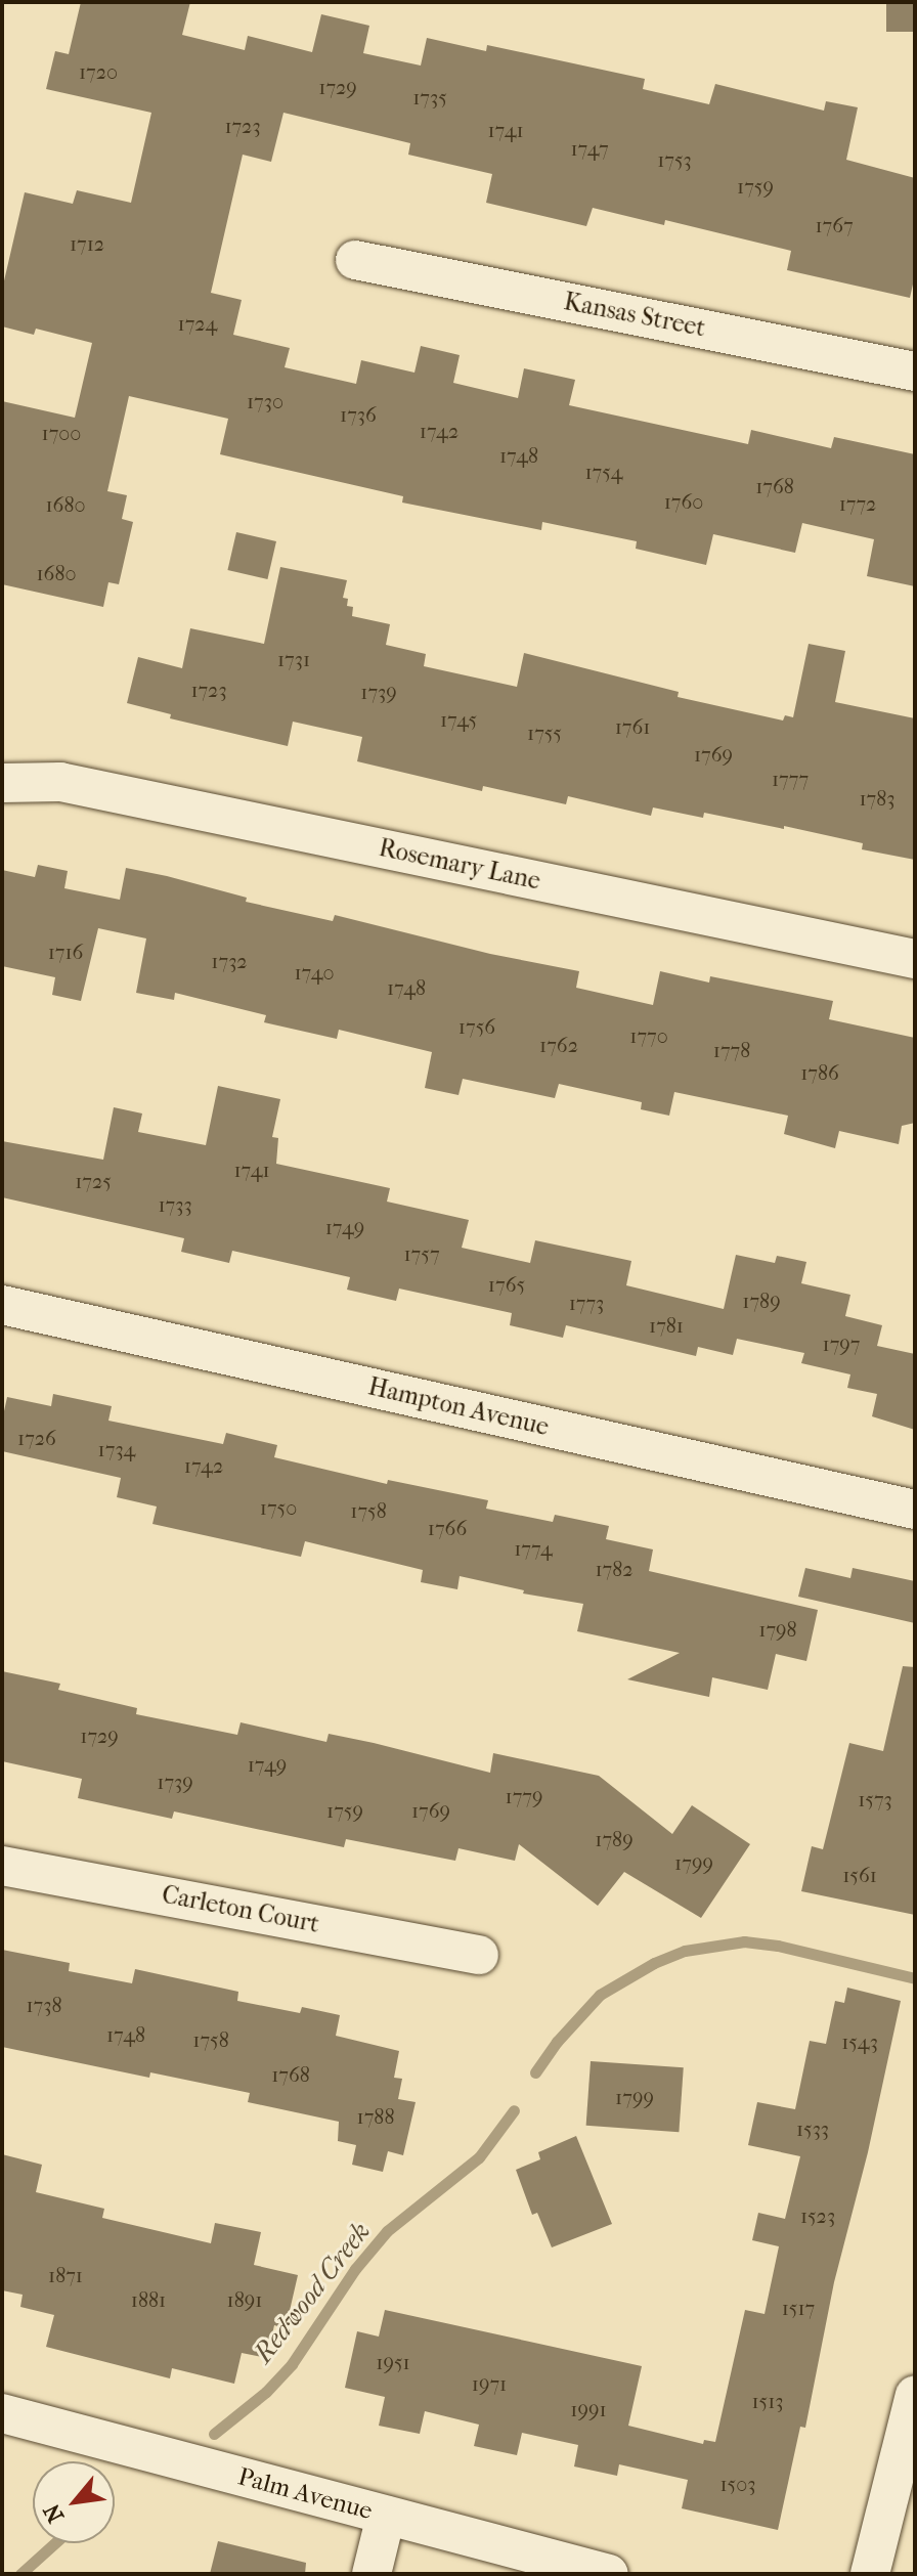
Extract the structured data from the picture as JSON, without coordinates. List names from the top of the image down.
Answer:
{
  "streets": {
    "street": [
      "Kansas Street",
      "Rosemary Lane",
      "Hampton Avenue",
      "Carleton Court",
      "Palm Avenue"
    ]
  },
  "water": ["Redwood Creek"],
  "house_numbers": [
    "1720",
    "1729",
    "1735",
    "1723",
    "1741",
    "1747",
    "1753",
    "1759",
    "1767",
    "1712",
    "1724",
    "1730",
    "1736",
    "1742",
    "1700",
    "1748",
    "1754",
    "1768",
    "1760",
    "1772",
    "1680",
    "1680",
    "1731",
    "1723",
    "1739",
    "1745",
    "1761",
    "1755",
    "1769",
    "1777",
    "1783",
    "1716",
    "1732",
    "1740",
    "1748",
    "1756",
    "1770",
    "1762",
    "1778",
    "1786",
    "1741",
    "1725",
    "1733",
    "1749",
    "1757",
    "1765",
    "1789",
    "1773",
    "1781",
    "1797",
    "1726",
    "1734",
    "1742",
    "1750",
    "1758",
    "1766",
    "1774",
    "1782",
    "1798",
    "1729",
    "1749",
    "1739",
    "1779",
    "1573",
    "1759",
    "1769",
    "1789",
    "1799",
    "1561",
    "1738",
    "1748",
    "1758",
    "1543",
    "1768",
    "1799",
    "1788",
    "1533",
    "1523",
    "1871",
    "1881",
    "1891",
    "1517",
    "1951",
    "1971",
    "1513",
    "1991",
    "1503"
  ],
  "north": "bottom left"
}
